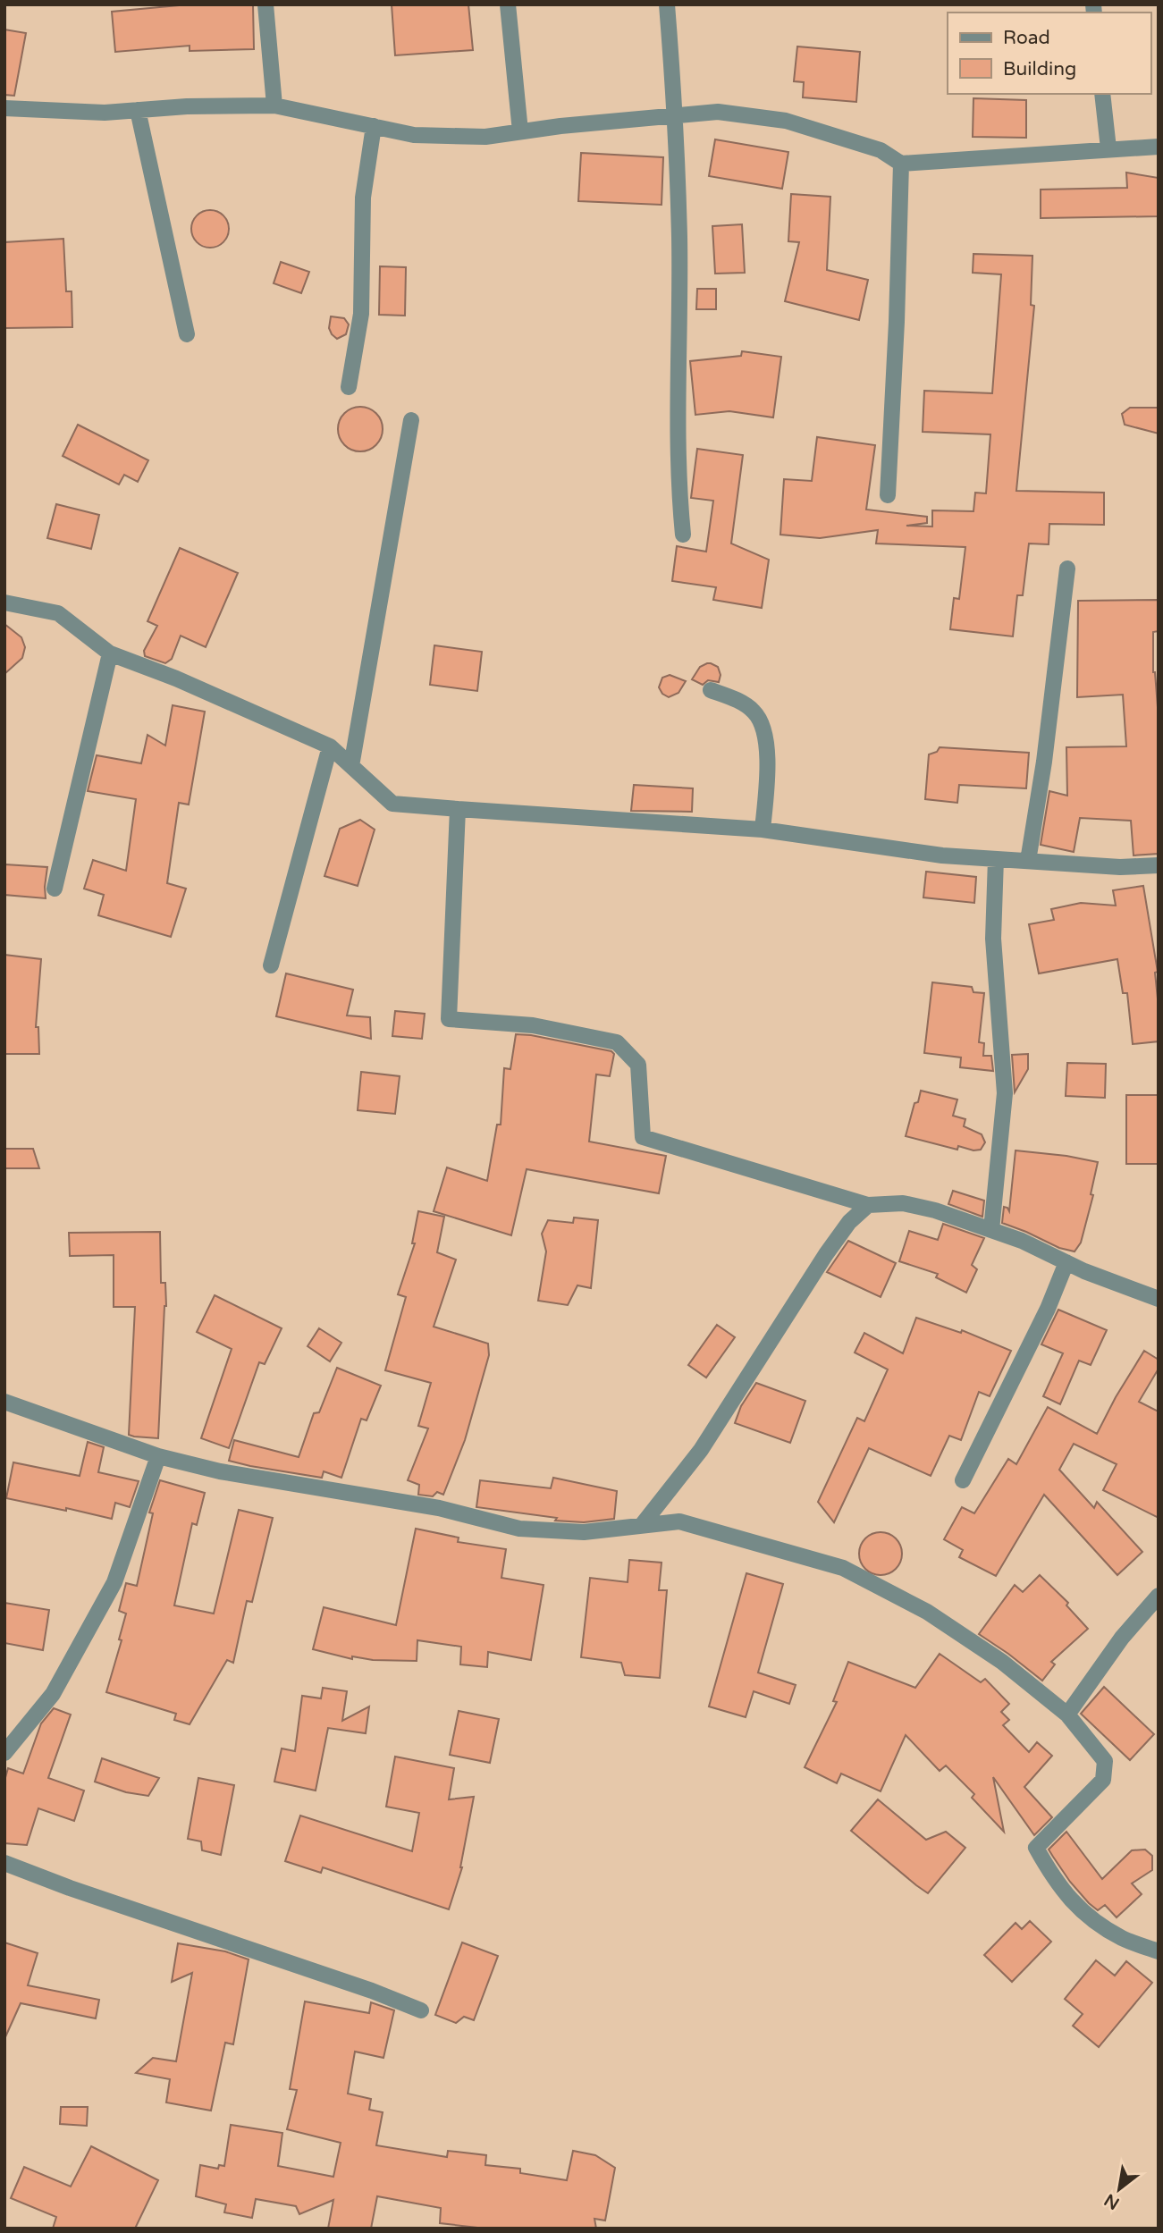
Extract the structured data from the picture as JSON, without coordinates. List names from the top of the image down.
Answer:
{
  "legend": ["Road", "Building"],
  "north": "bottom left"
}
